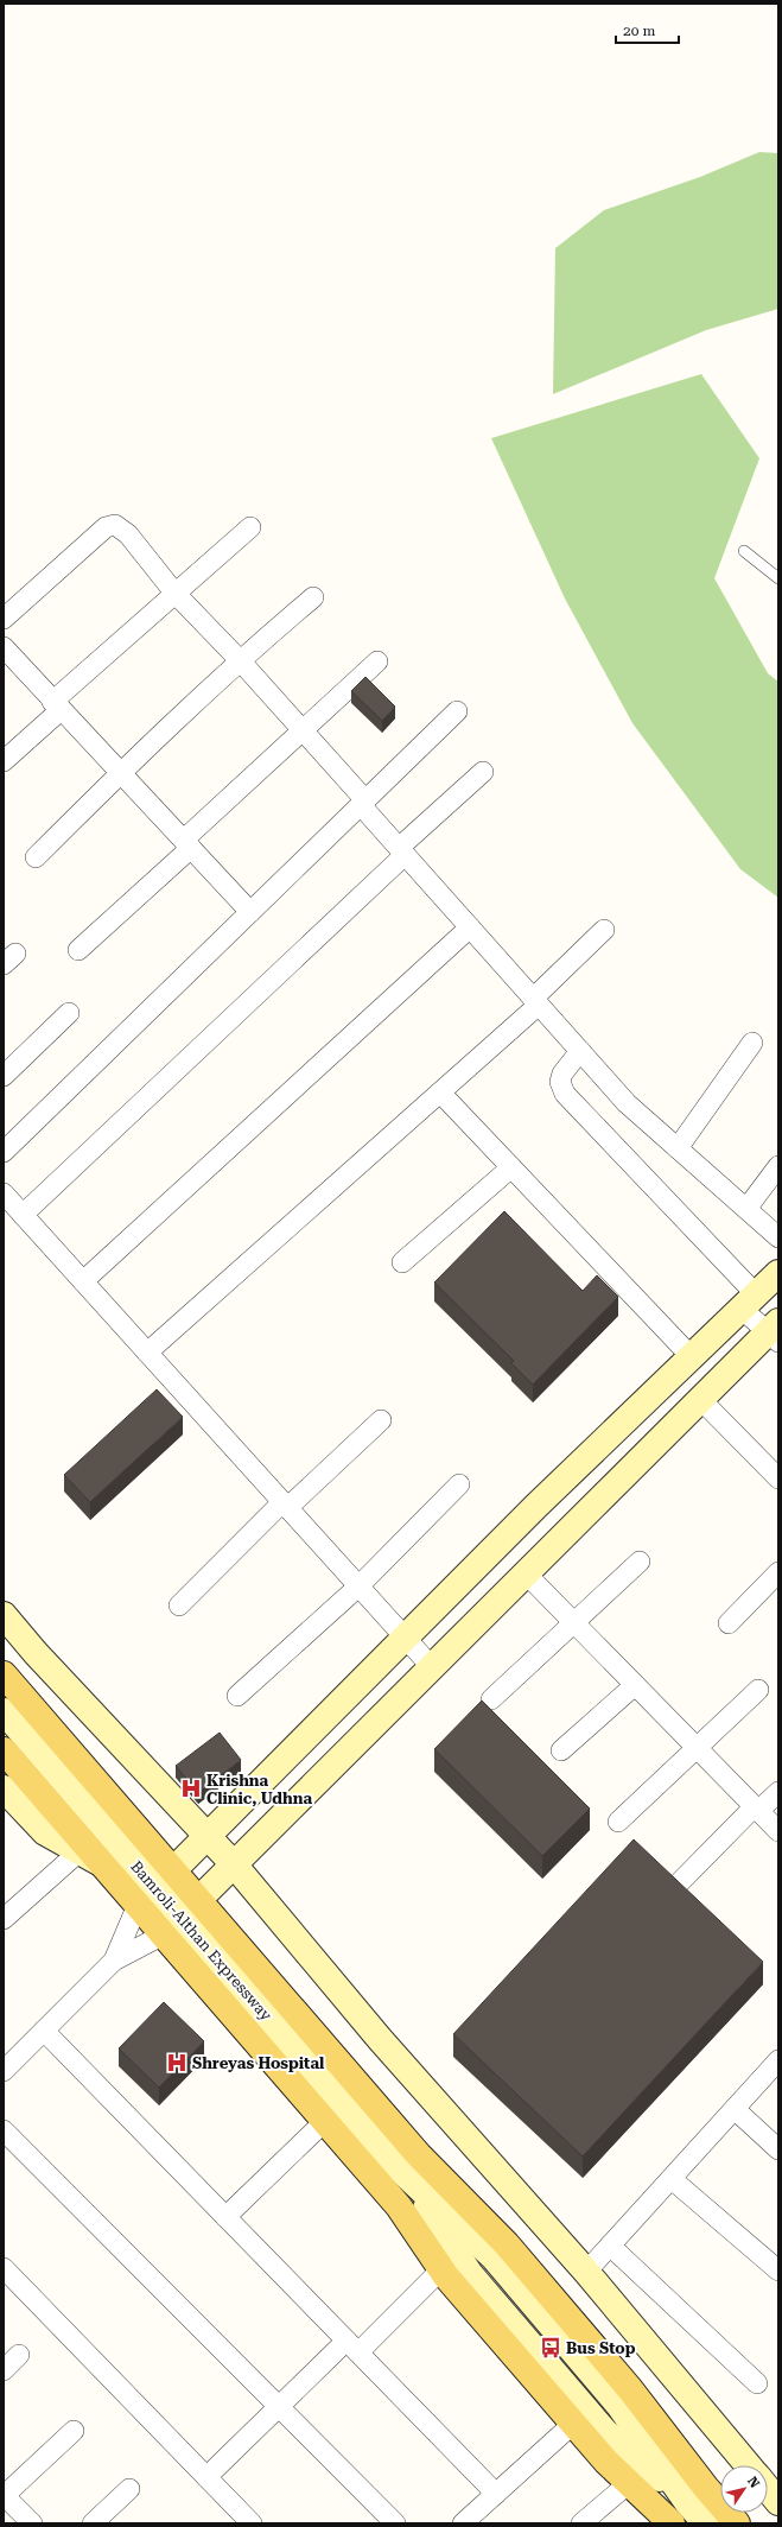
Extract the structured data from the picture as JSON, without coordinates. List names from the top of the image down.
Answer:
{
  "streets": {
    "street": ["Bamroli-Althan Expressway"]
  },
  "places": {
    "hospital": ["Krishna Clinic, Udhna", "Shreyas Hospital"],
    "bus stop": ["Bus Stop"]
  },
  "scale_bar": "20 m",
  "north": "top right"
}
